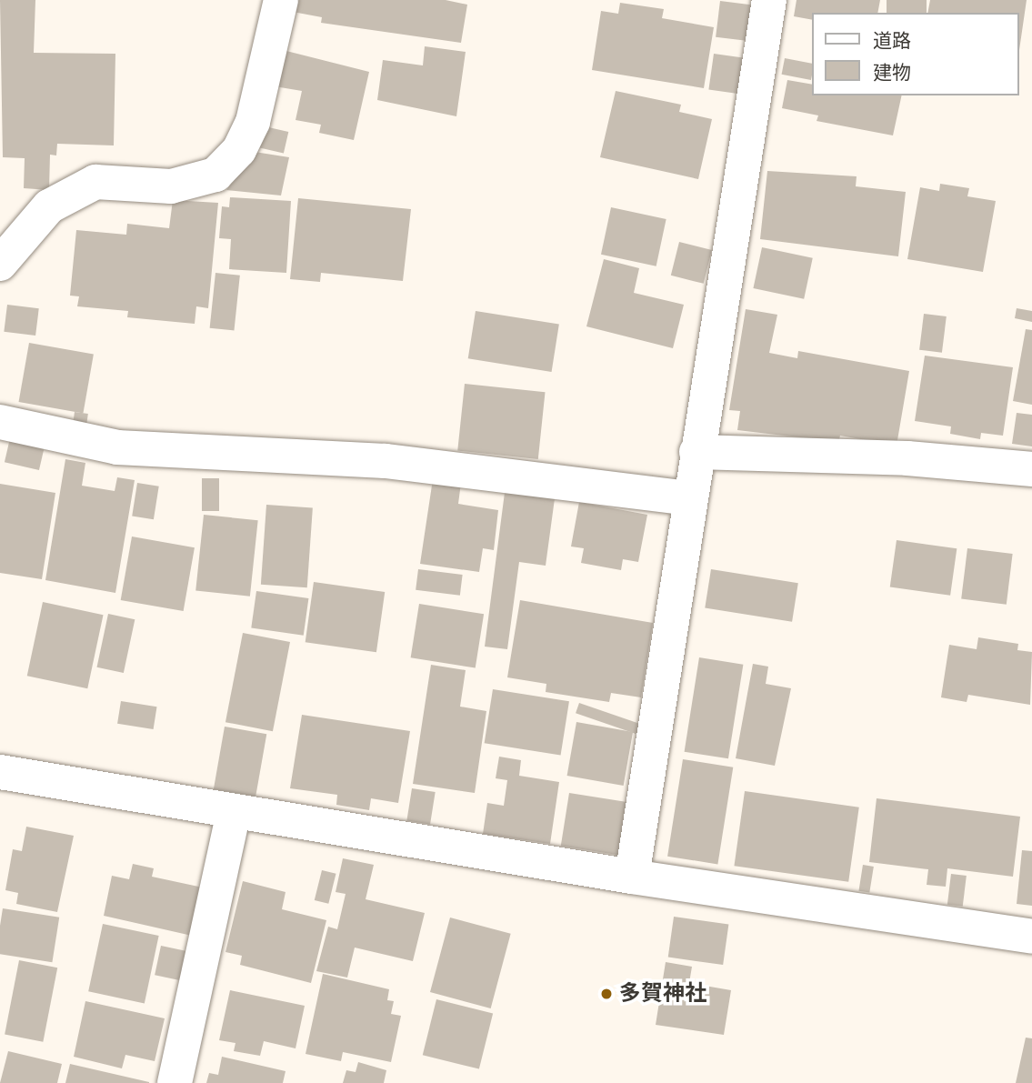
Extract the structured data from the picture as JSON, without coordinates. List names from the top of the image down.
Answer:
{
  "places": ["多賀神社"],
  "legend": ["道路", "建物"]
}
